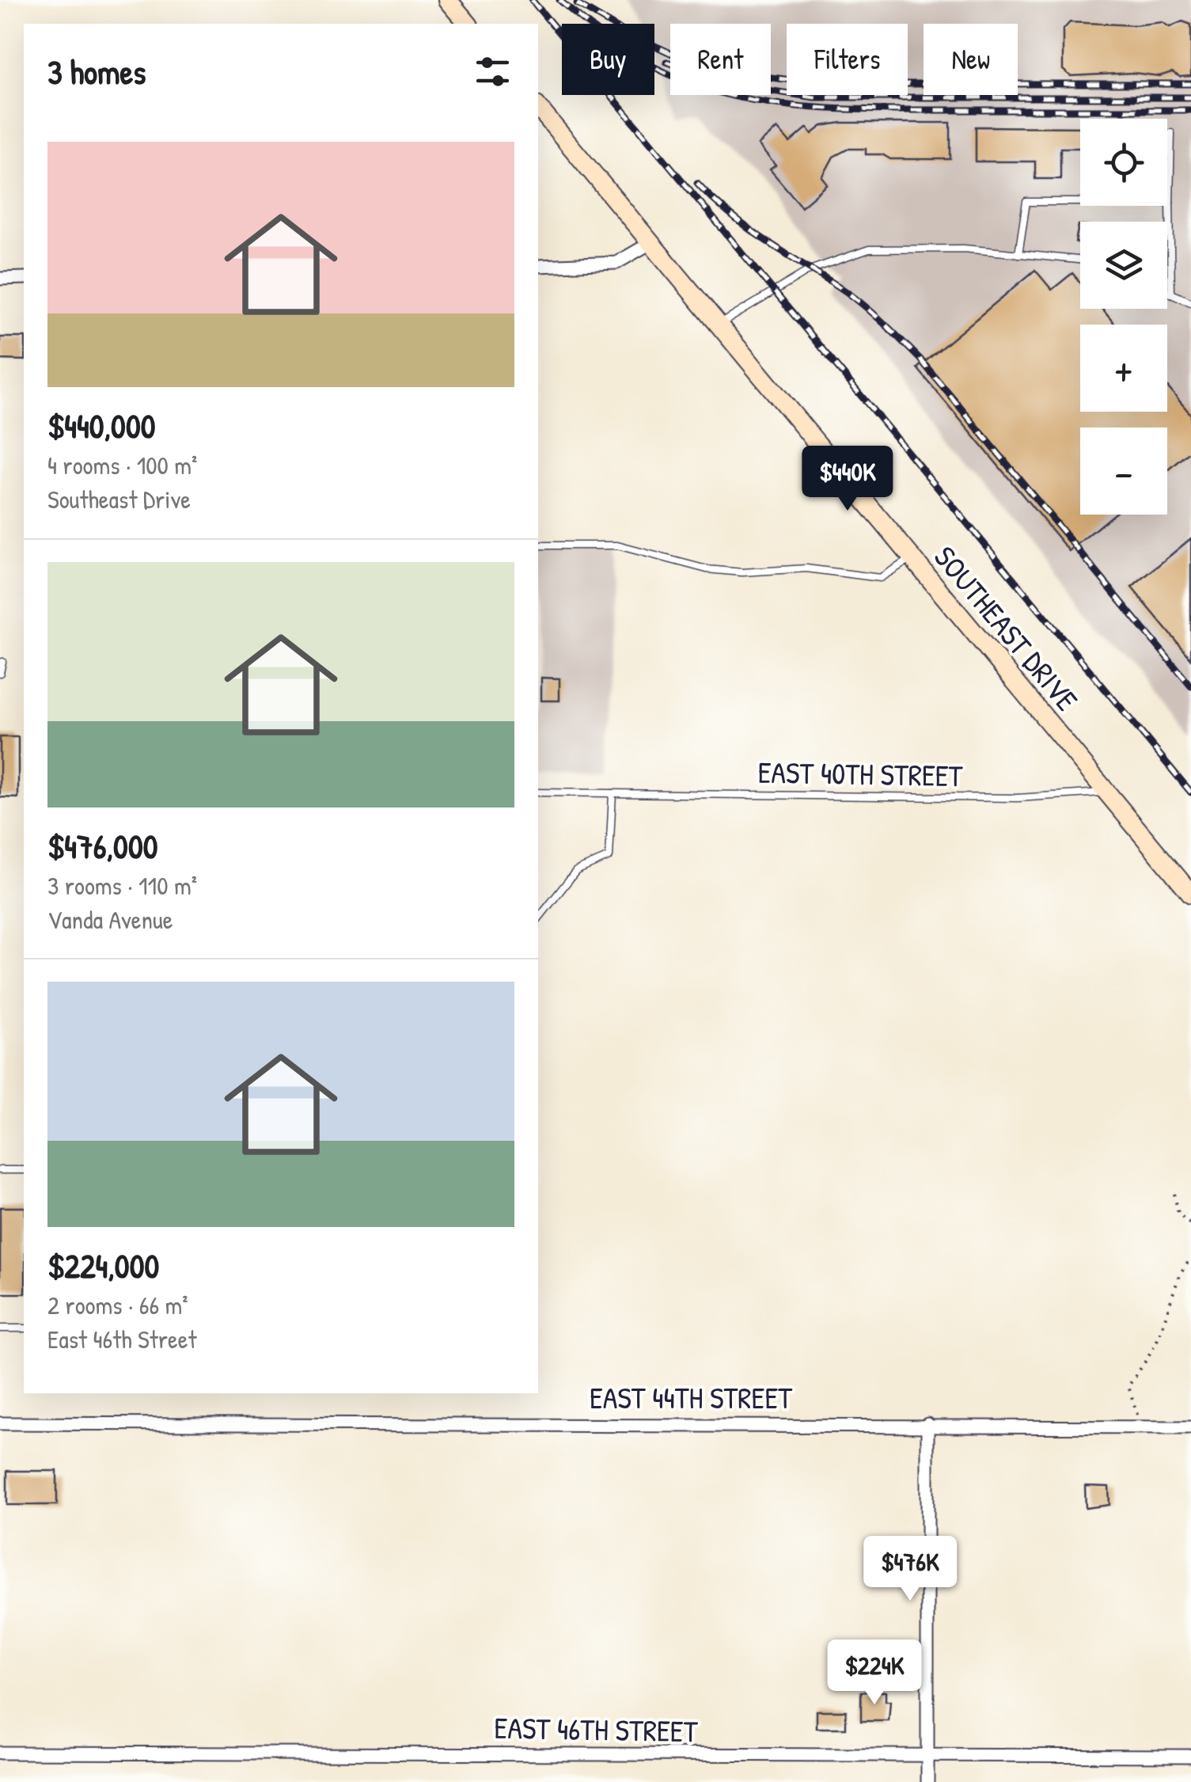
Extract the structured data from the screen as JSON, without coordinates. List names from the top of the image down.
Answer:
{
  "streets": {
    "main road": ["SOUTHEAST DRIVE"],
    "street": ["EAST 44TH STREET", "EAST 46TH STREET"],
    "lane": ["EAST 40TH STREET"]
  },
  "crossings": [
    ["SOUTHEAST DRIVE", "EAST 40TH STREET"]
  ],
  "page": {
    "chip": [
      "Buy",
      "Rent",
      "Filters",
      "New"
    ],
    "heading": "3 homes",
    "map_buttons": ["+", "−"],
    "list": [
      {
        "name": "$440,000",
        "note": "4 rooms · 100 m² · Southeast Drive"
      },
      {
        "name": "$476,000",
        "note": "3 rooms · 110 m² · Vanda Avenue"
      },
      {
        "name": "$224,000",
        "note": "2 rooms · 66 m² · East 46th Street"
      }
    ],
    "price": ["$440K", "$476K", "$224K"]
  }
}
